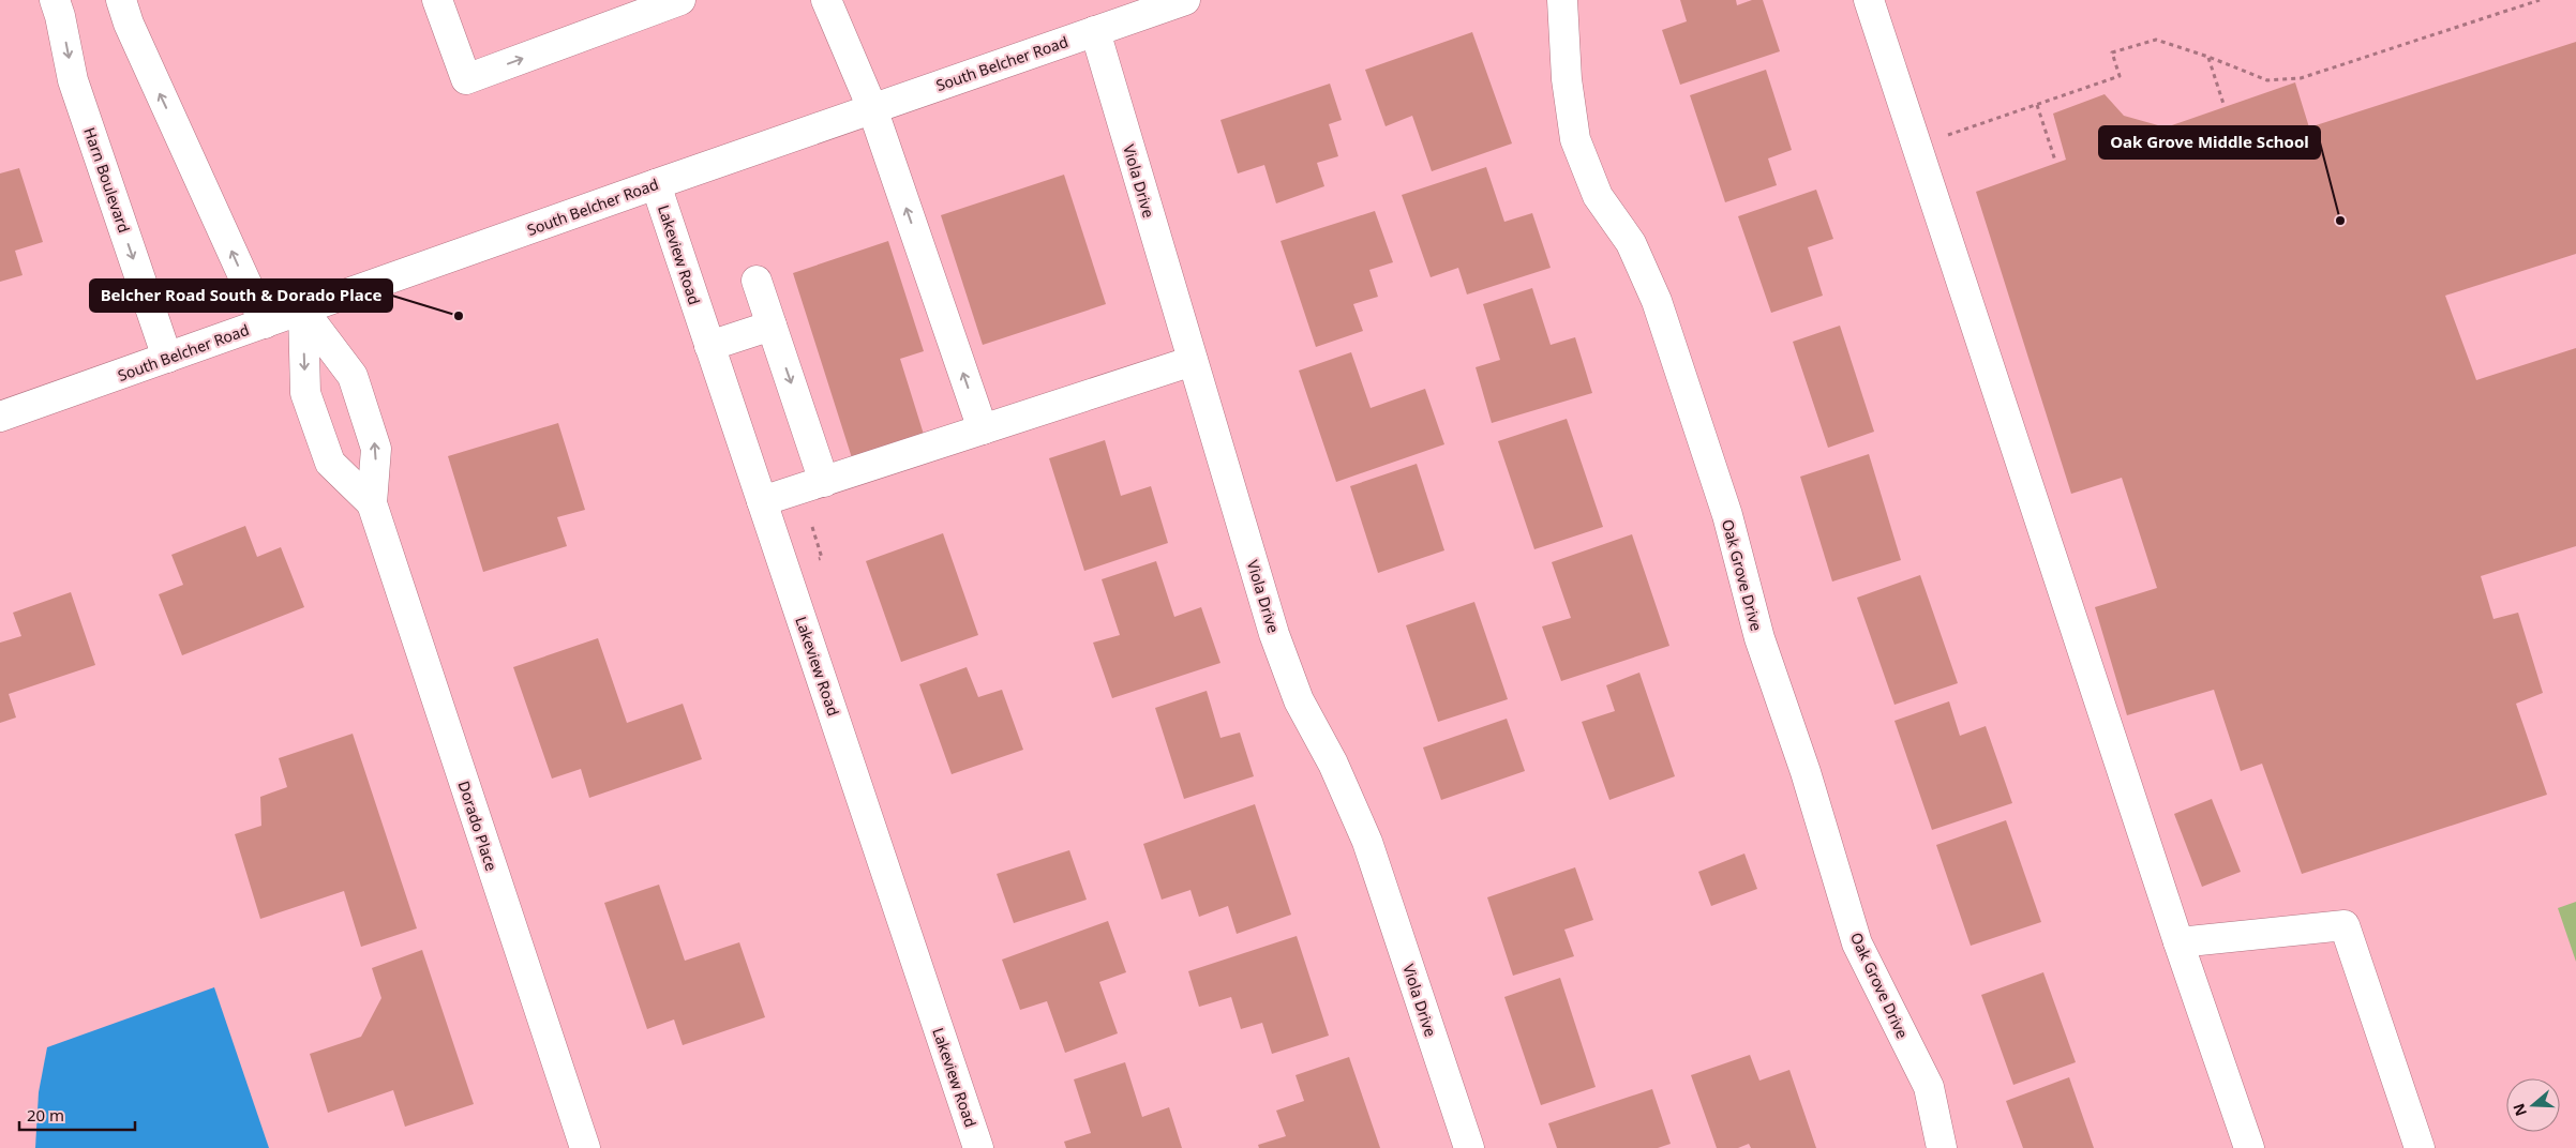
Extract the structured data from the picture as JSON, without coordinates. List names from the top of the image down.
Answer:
{
  "streets": {
    "street": [
      "South Belcher Road",
      "Harn Boulevard",
      "Viola Drive",
      "Lakeview Road",
      "Oak Grove Drive",
      "Dorado Place"
    ]
  },
  "crossings": [
    ["South Belcher Road", "Harn Boulevard"],
    ["South Belcher Road", "Viola Drive"],
    ["South Belcher Road", "Lakeview Road"],
    ["South Belcher Road", "Dorado Place"]
  ],
  "places": ["Oak Grove Middle School", "Belcher Road South & Dorado Place"],
  "scale_bar": "20 m",
  "north": "left"
}
